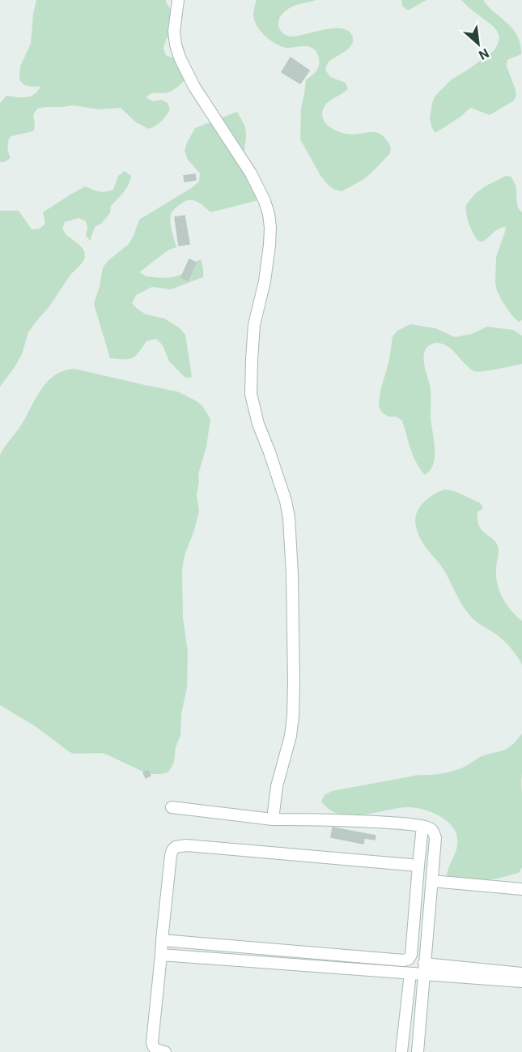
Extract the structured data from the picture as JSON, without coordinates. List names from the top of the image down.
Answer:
{
  "north": "bottom right"
}
